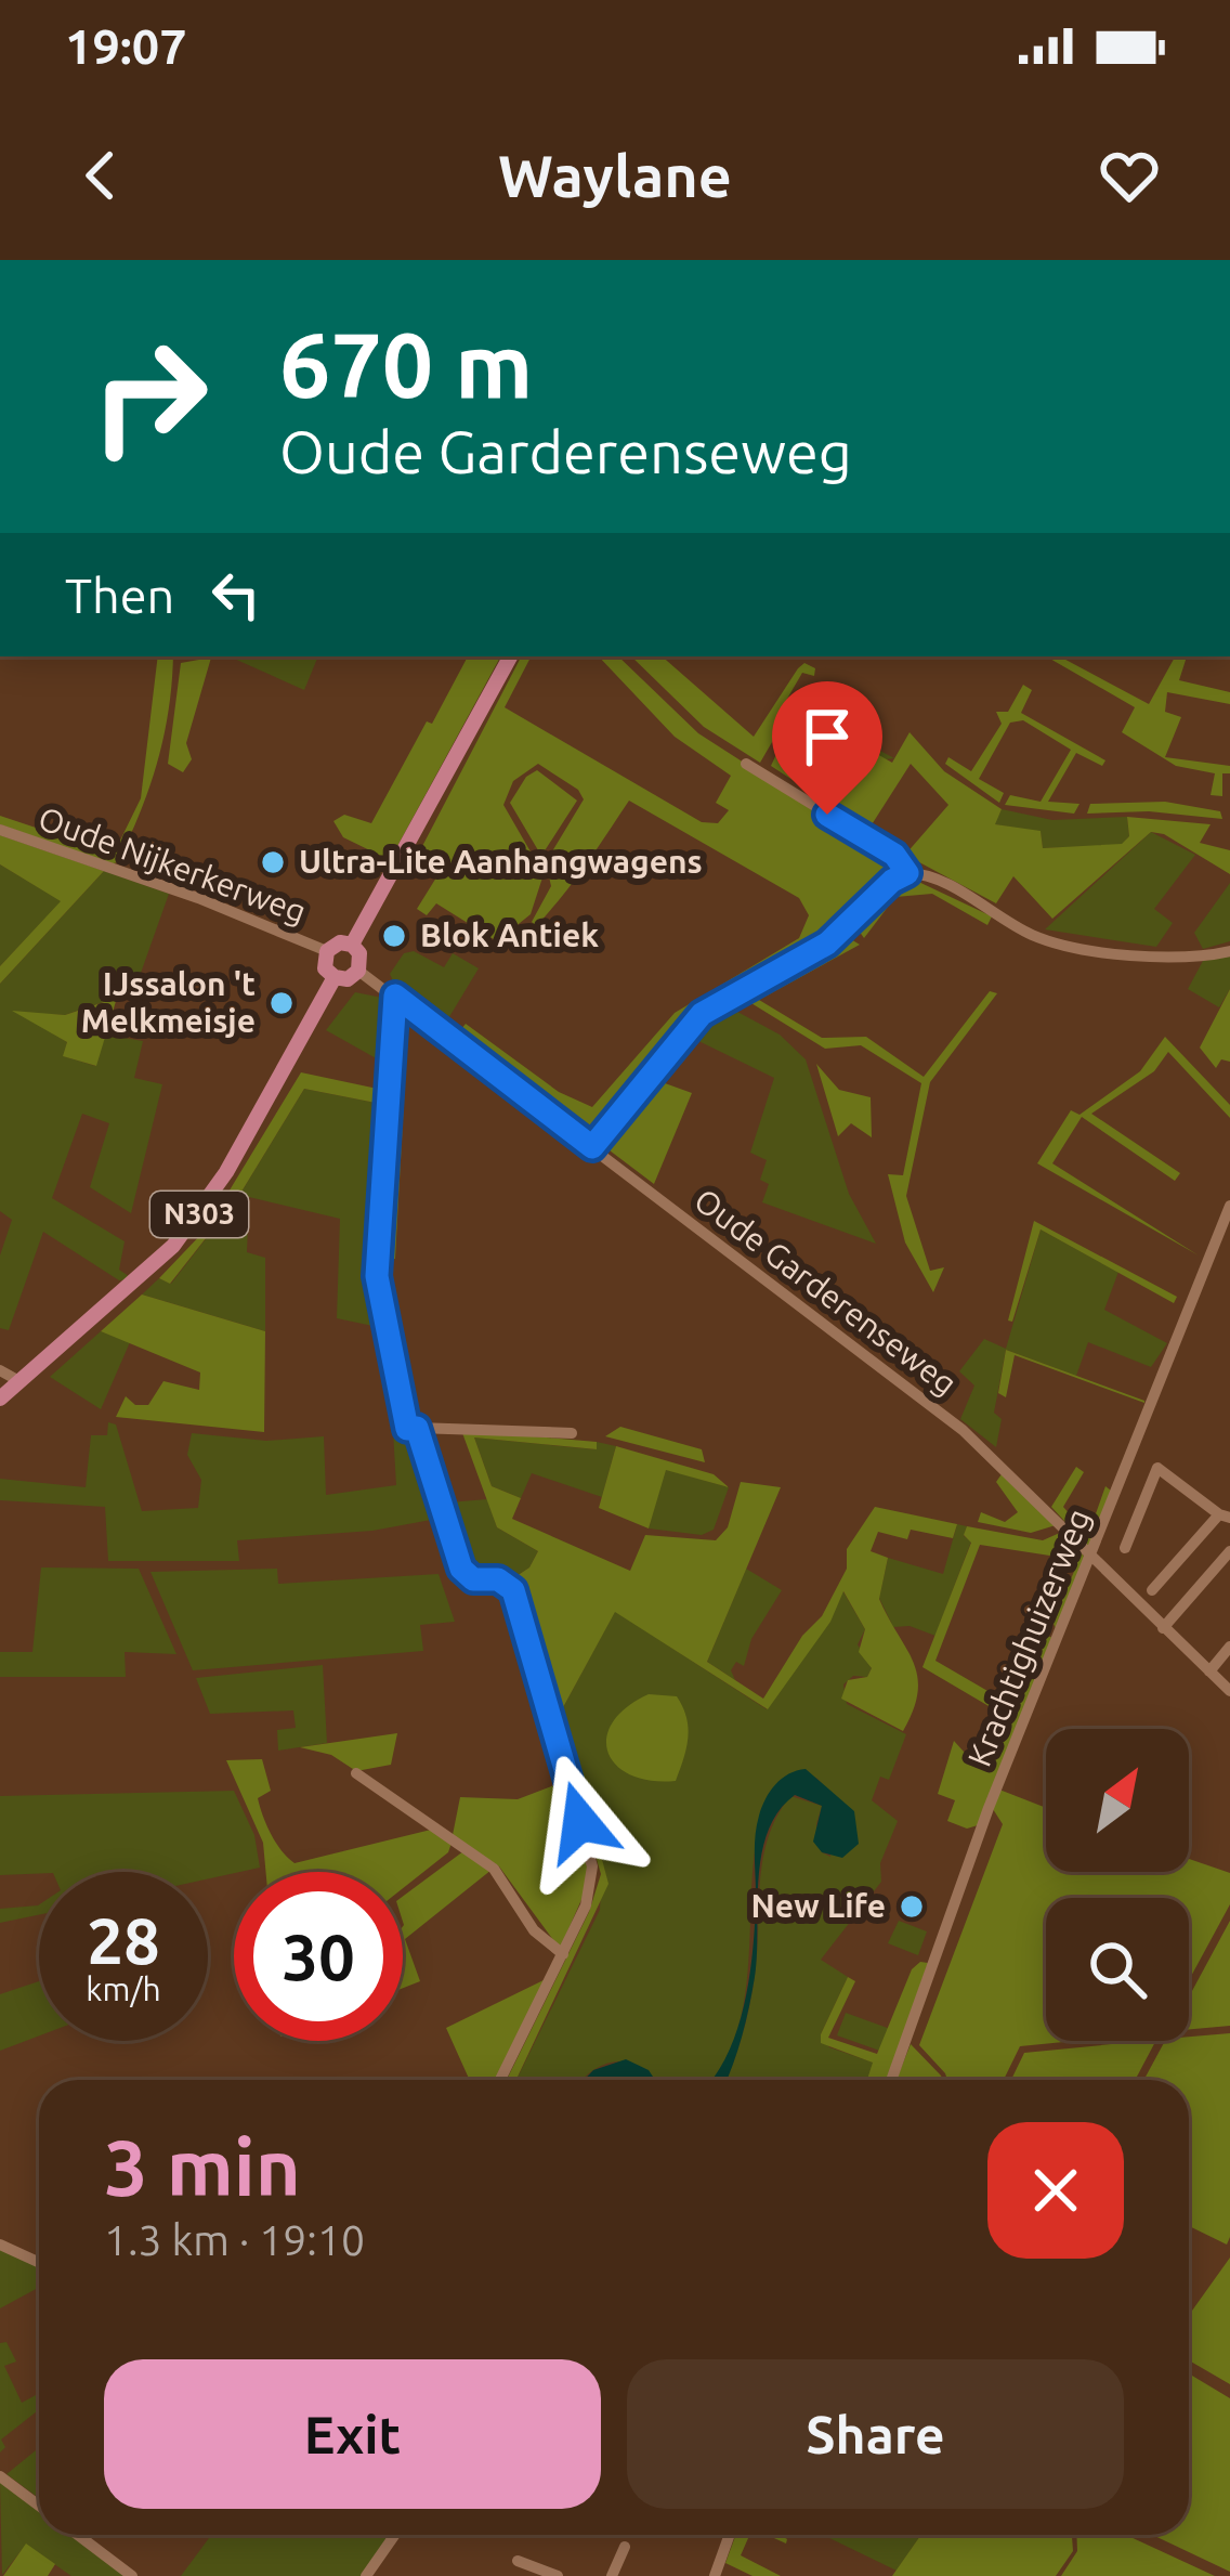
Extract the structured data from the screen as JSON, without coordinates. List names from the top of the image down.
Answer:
{
  "streets": {
    "main road": ["N303"],
    "street": ["Oude Nijkerkerweg", "Oude Garderenseweg", "Krachtighuizerweg"]
  },
  "crossings": [
    ["Oude Nijkerkerweg", "N303"],
    ["Oude Nijkerkerweg", "Oude Garderenseweg"],
    ["N303", "Oude Garderenseweg"],
    ["Oude Garderenseweg", "Krachtighuizerweg"]
  ],
  "places": [
    "Ultra-Lite Aanhangwagens",
    "Blok Antiek",
    "IJssalon 't Melkmeisje",
    "New Life"
  ],
  "north": "top right",
  "page": {
    "status": "19:07",
    "header": "Waylane",
    "turn": ["670 m", "Oude Garderenseweg"],
    "then": "Then",
    "speed": "28 km/h",
    "limit": "30",
    "heading": ["3 min", "1.3 km · 19:10"],
    "buttons": ["Exit", "Share"]
  }
}
